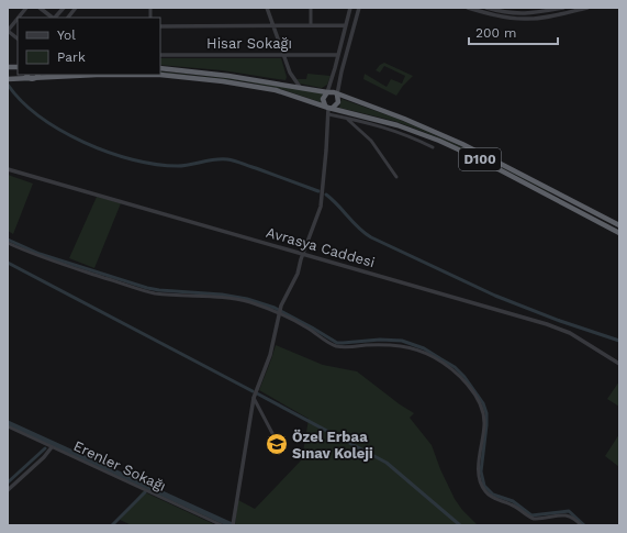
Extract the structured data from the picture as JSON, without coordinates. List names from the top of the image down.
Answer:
{
  "streets": {
    "highway": ["D100"],
    "street": ["Hisar Sokağı", "Avrasya Caddesi", "Erenler Sokağı"]
  },
  "places": {
    "school or university": ["Özel Erbaa Sınav Koleji"]
  },
  "legend": ["Yol", "Park"],
  "scale_bar": "200 m"
}
